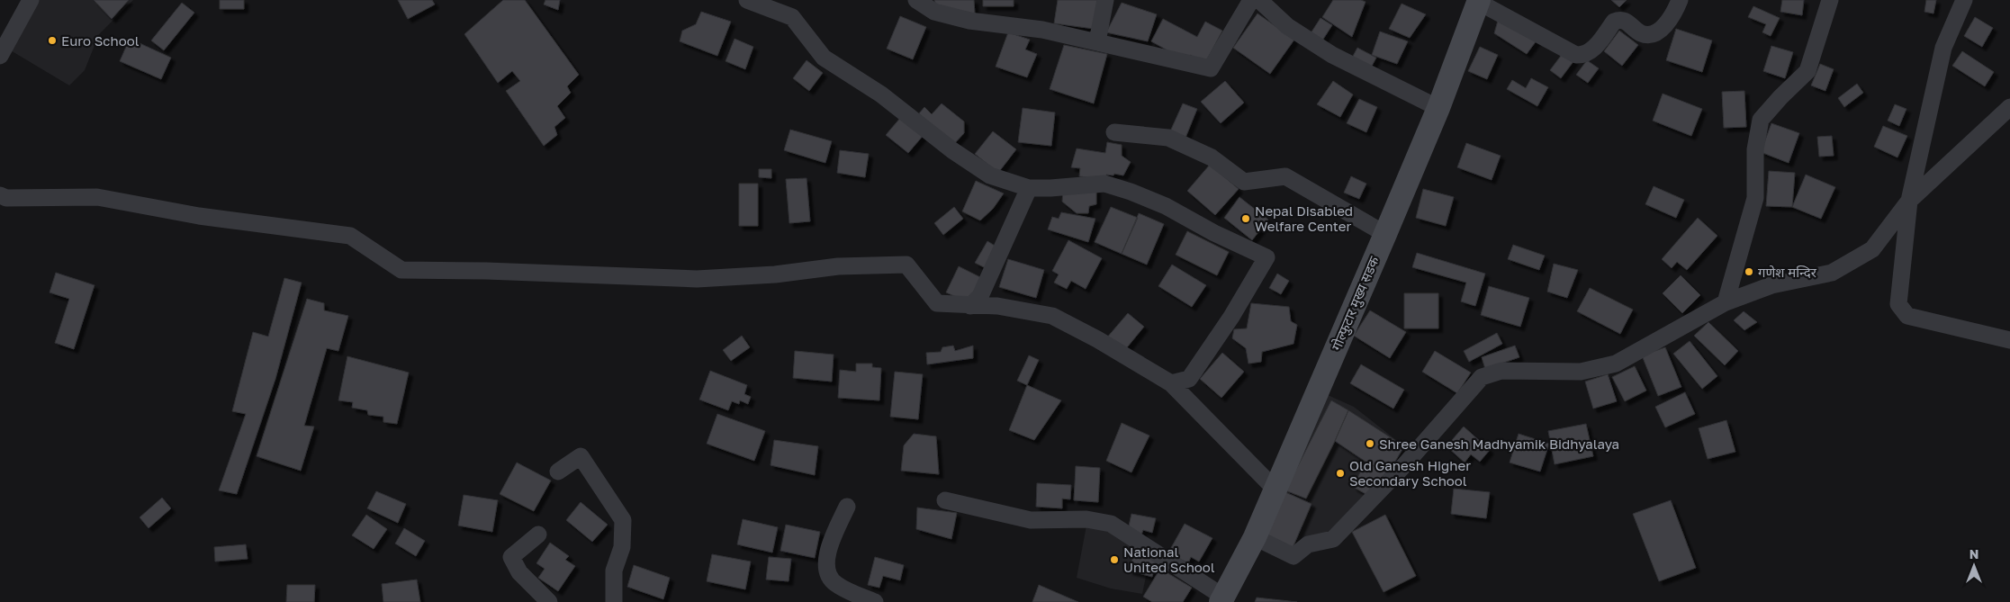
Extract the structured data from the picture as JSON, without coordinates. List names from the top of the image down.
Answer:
{
  "streets": {
    "main road": ["गोल्फुटार मुख्य सडक"]
  },
  "places": [
    "Euro School",
    "Nepal Disabled Welfare Center",
    "गणेश मन्दिर",
    "Shree Ganesh Madhyamik Bidhyalaya",
    "Old Ganesh Higher Secondary School",
    "National United School"
  ],
  "north": "top"
}
